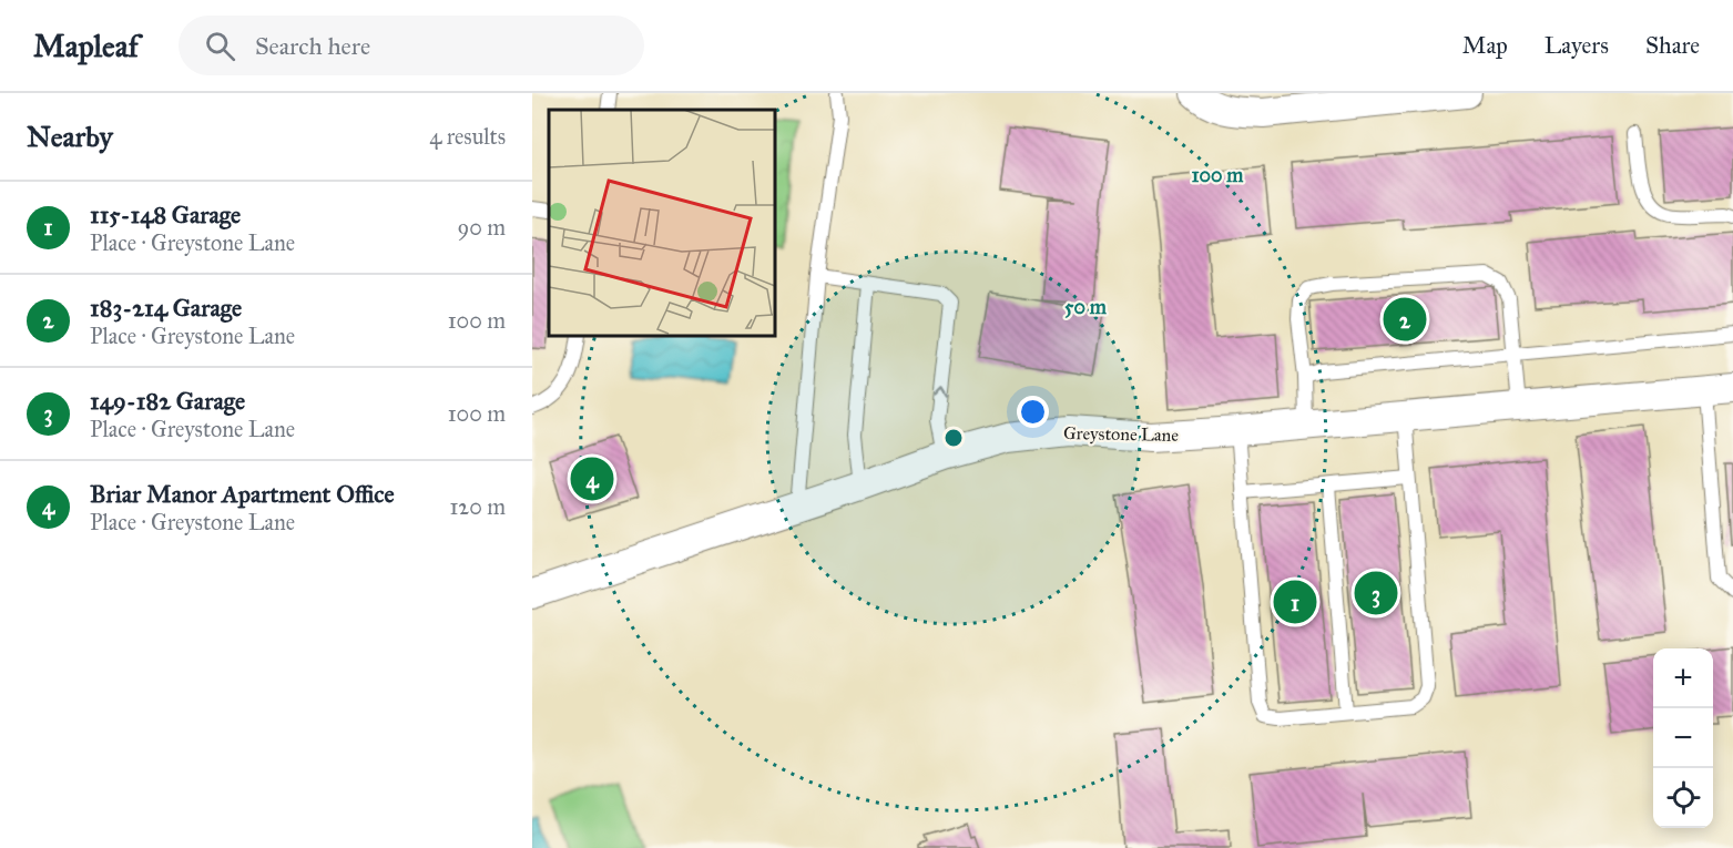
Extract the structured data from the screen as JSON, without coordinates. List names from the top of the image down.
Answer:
{
  "streets": {
    "street": ["Greystone Lane"]
  },
  "page": {
    "header": "Mapleaf",
    "search": "Search here",
    "nav": ["Map", "Layers", "Share"],
    "heading": ["Nearby", "4 results"],
    "list": [
      {
        "mark": "1",
        "name": "115-148 Garage",
        "note": "Place · Greystone Lane",
        "value": "90 m"
      },
      {
        "mark": "2",
        "name": "183-214 Garage",
        "note": "Place · Greystone Lane",
        "value": "100 m"
      },
      {
        "mark": "3",
        "name": "149-182 Garage",
        "note": "Place · Greystone Lane",
        "value": "100 m"
      },
      {
        "mark": "4",
        "name": "Briar Manor Apartment Office",
        "note": "Place · Greystone Lane",
        "value": "120 m"
      }
    ],
    "pins": [
      "2",
      "4",
      "3",
      "1"
    ],
    "map_buttons": ["+", "−"]
  },
  "rings": ["100 m", "50 m"]
}
